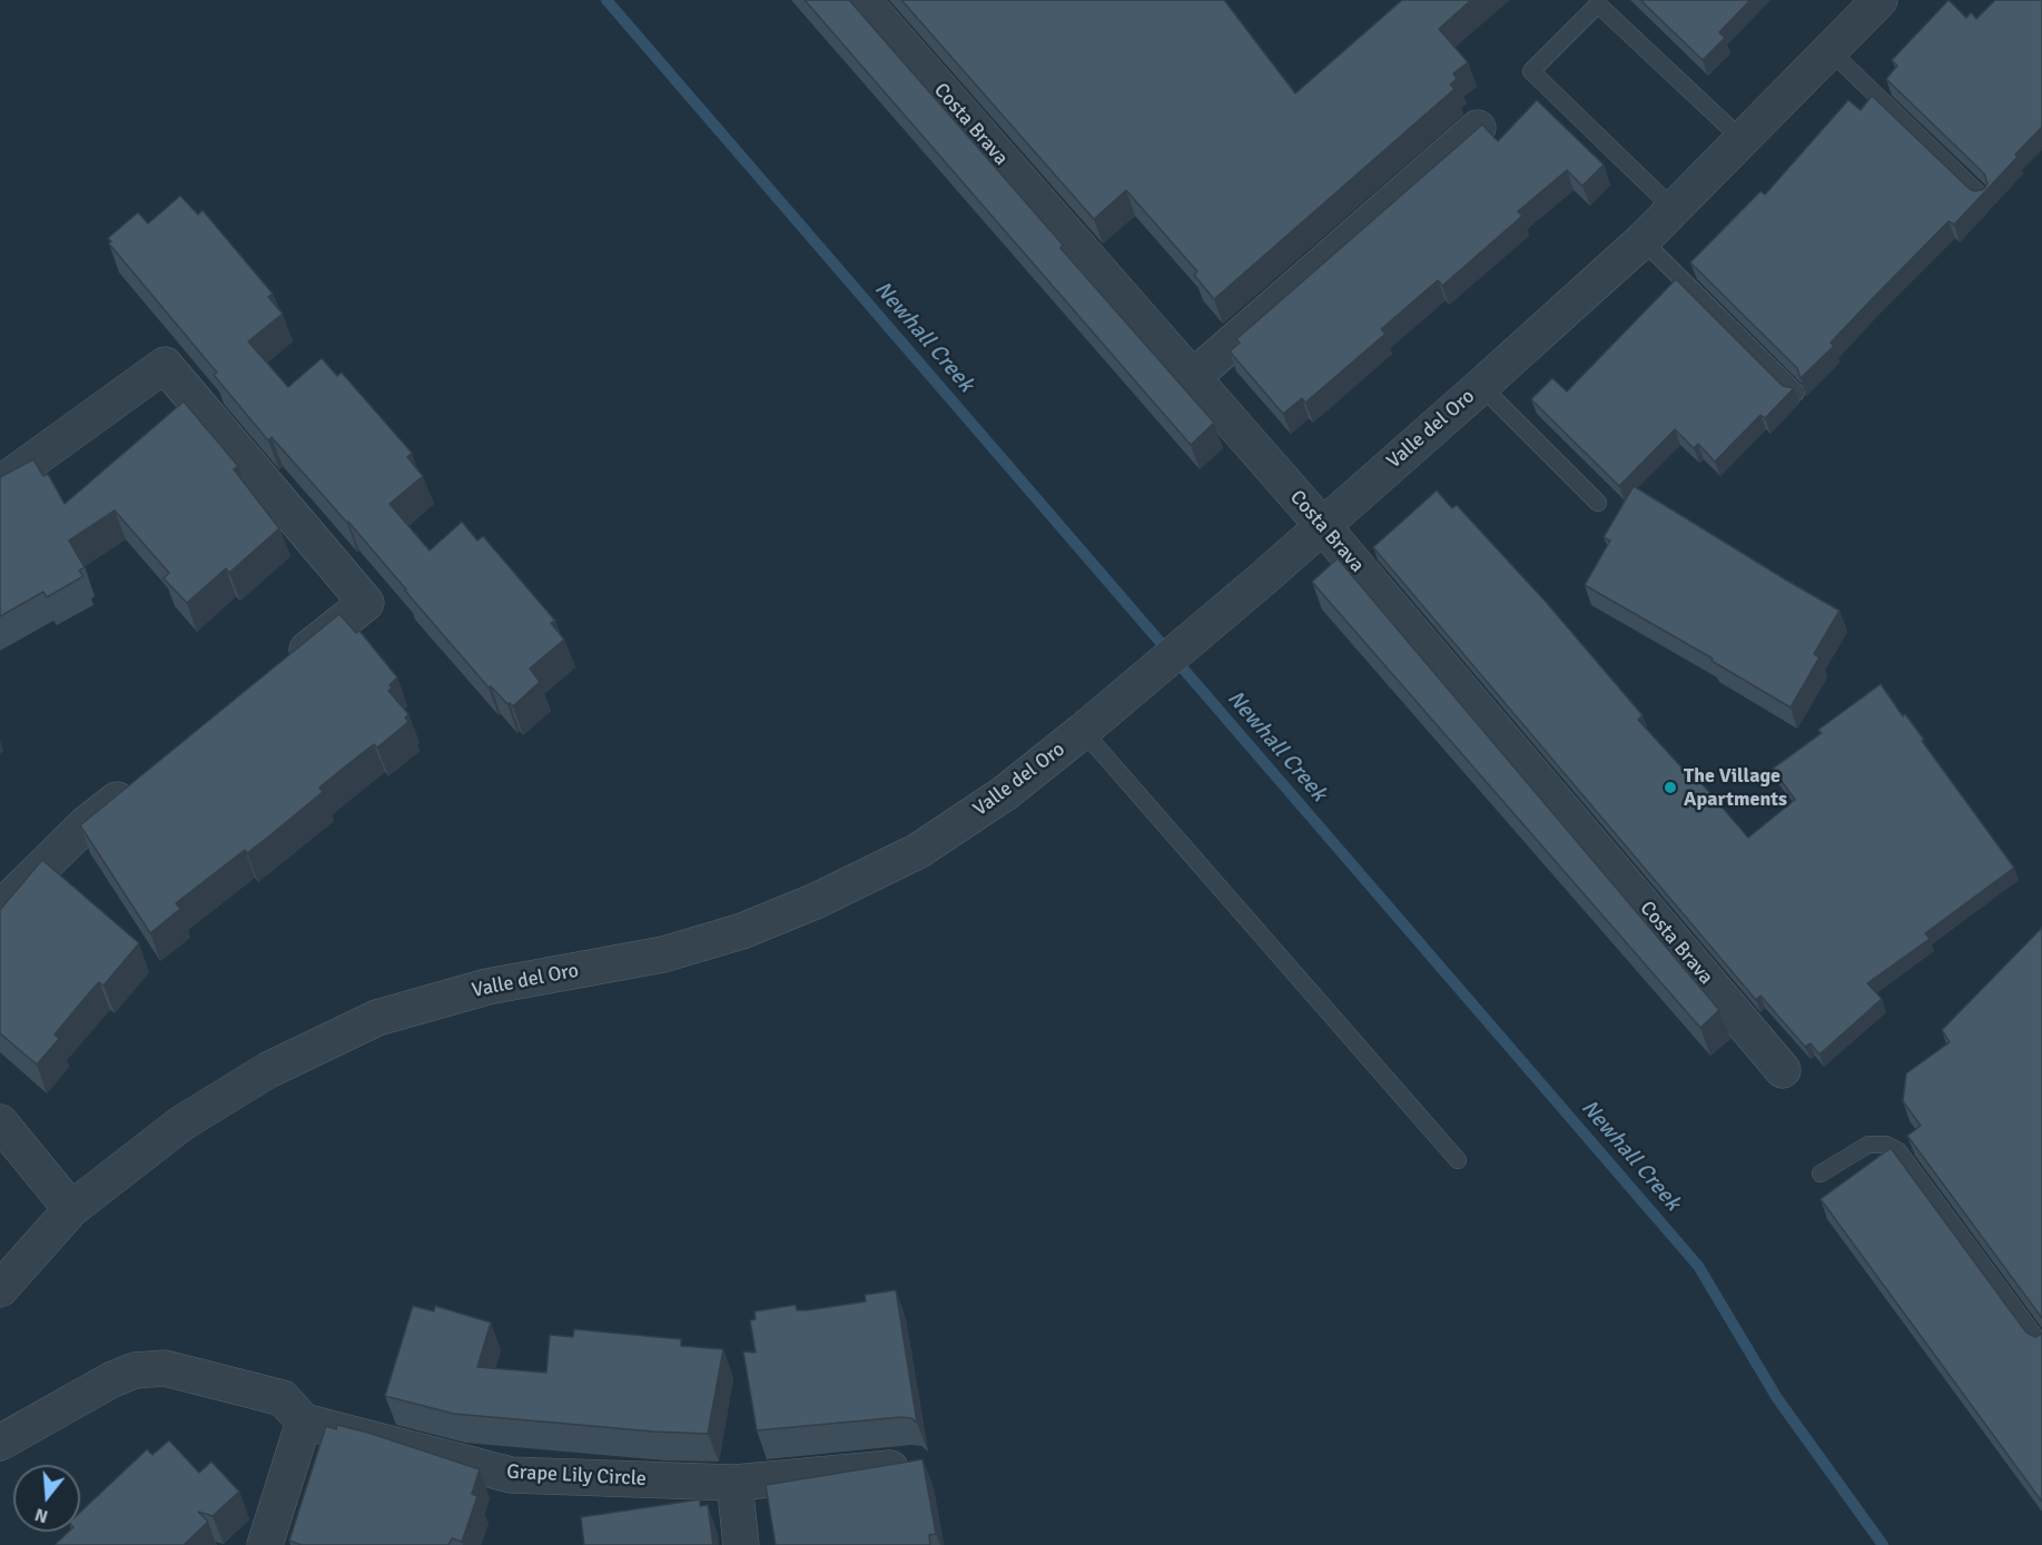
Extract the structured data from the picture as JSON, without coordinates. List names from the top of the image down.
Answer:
{
  "streets": {
    "street": ["Costa Brava", "Valle del Oro", "Grape Lily Circle"]
  },
  "crossings": [
    ["Costa Brava", "Valle del Oro"]
  ],
  "water": ["Newhall Creek"],
  "places": ["The Village Apartments"],
  "north": "bottom"
}
